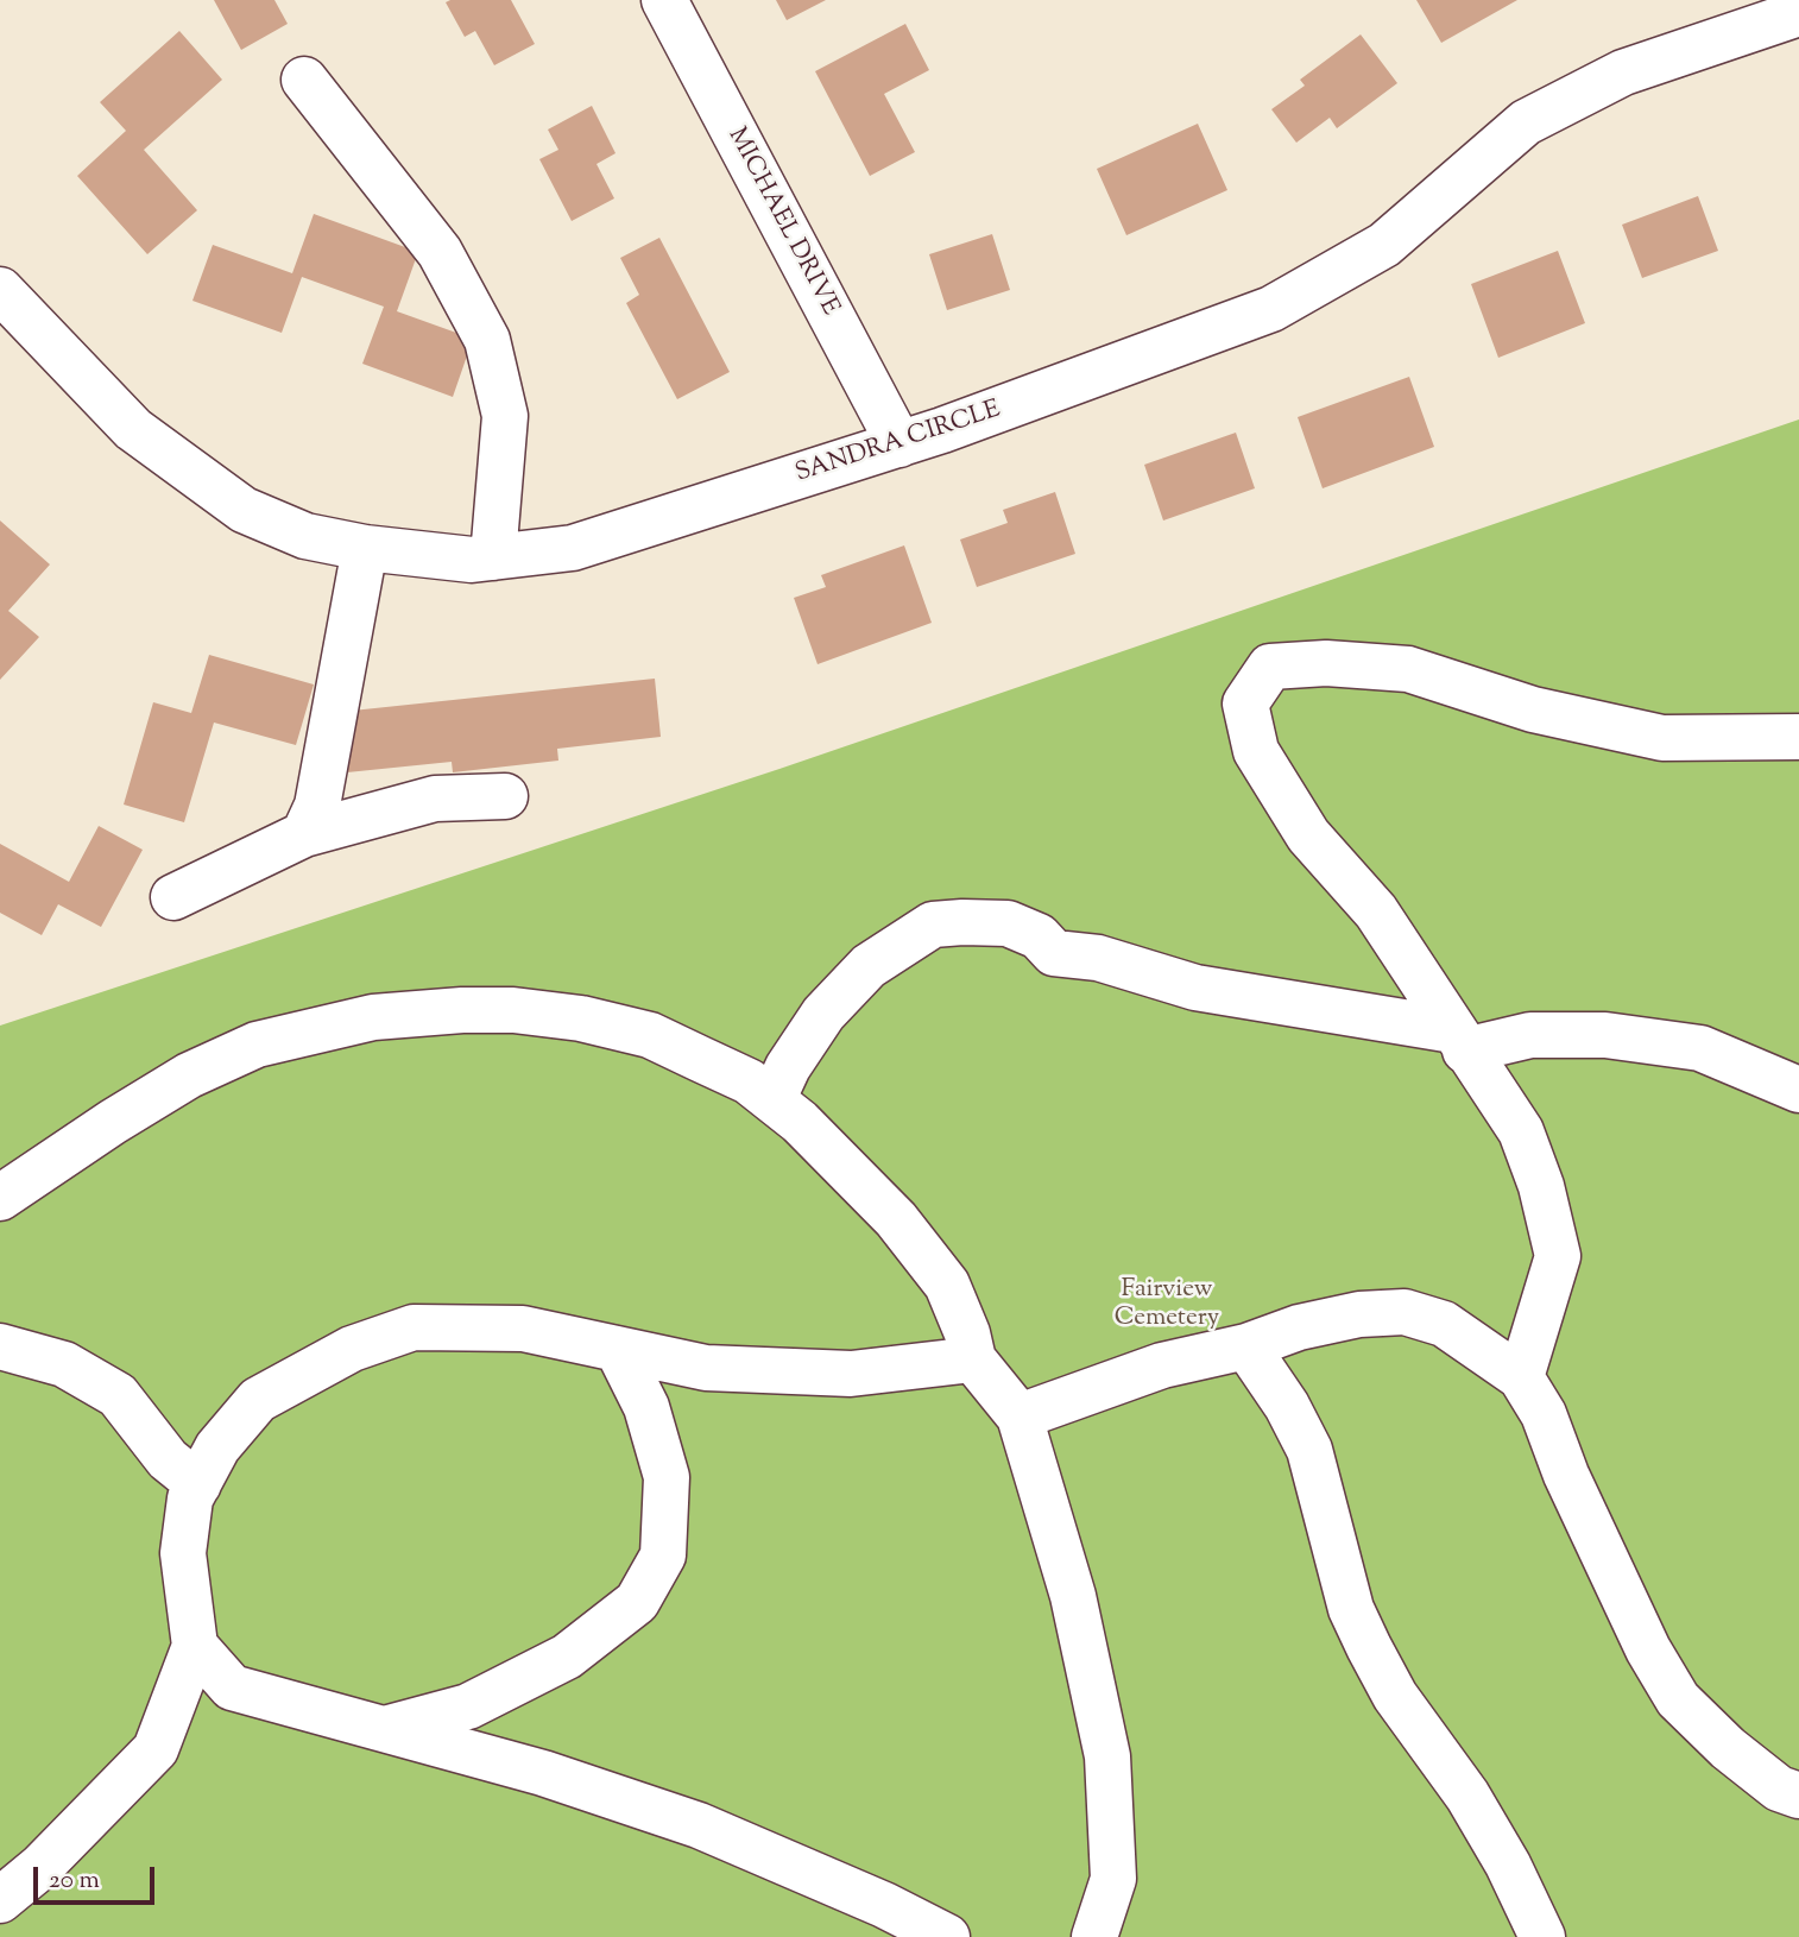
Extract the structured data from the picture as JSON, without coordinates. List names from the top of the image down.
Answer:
{
  "streets": {
    "street": ["MICHAEL DRIVE", "SANDRA CIRCLE"]
  },
  "crossings": [
    ["MICHAEL DRIVE", "SANDRA CIRCLE"]
  ],
  "parks": ["Fairview Cemetery"],
  "scale_bar": "20 m"
}
